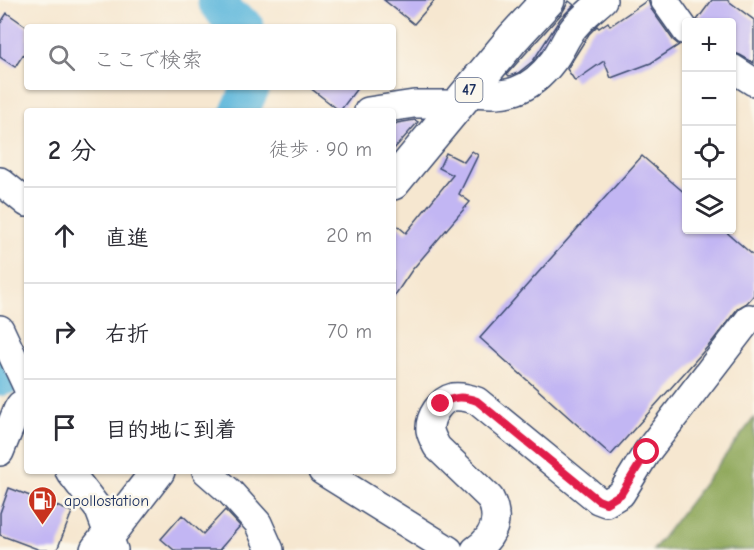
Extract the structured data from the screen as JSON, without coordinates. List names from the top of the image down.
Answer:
{
  "streets": {
    "main road": ["47"]
  },
  "places": {
    "fuel station": ["apollostation"]
  },
  "page": {
    "map_buttons": ["+", "−"],
    "search": "ここで検索",
    "heading": ["2 分", "徒歩 · 90 m"],
    "list": [
      ["直進", "20 m"],
      ["右折", "70 m"],
      "目的地に到着"
    ]
  }
}
